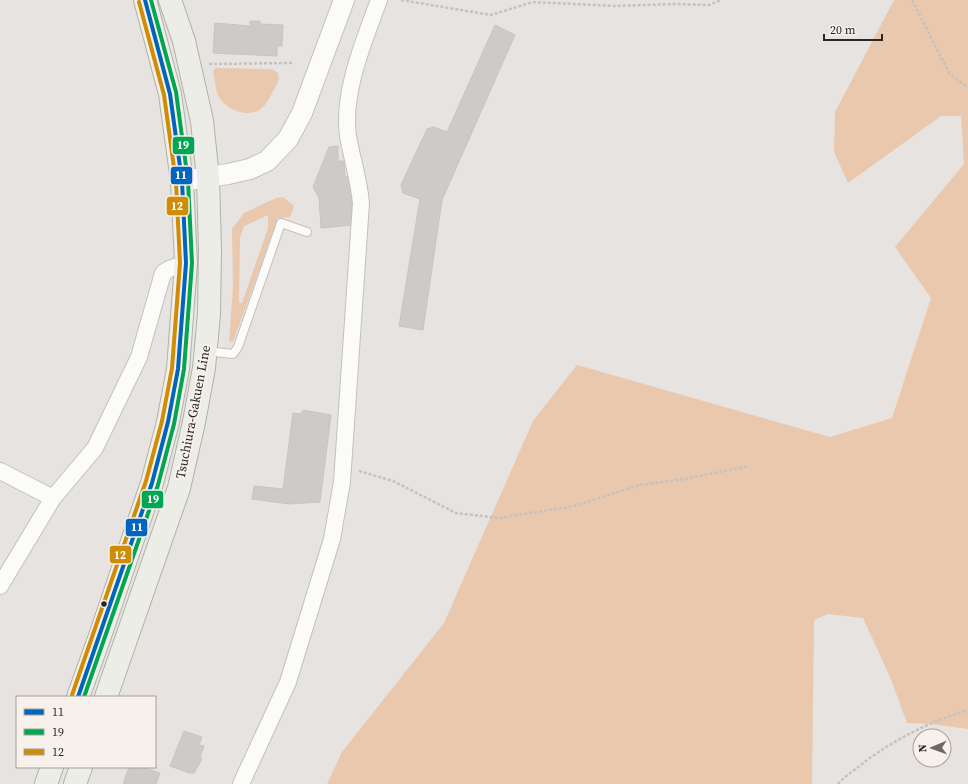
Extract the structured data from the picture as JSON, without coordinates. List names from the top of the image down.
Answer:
{
  "streets": {
    "main road": ["Tsuchiura-Gakuen Line"]
  },
  "lines": ["transit line 11", "transit line 19", "transit line 12"],
  "legend": ["11", "19", "12"],
  "scale_bar": "20 m",
  "north": "left"
}
